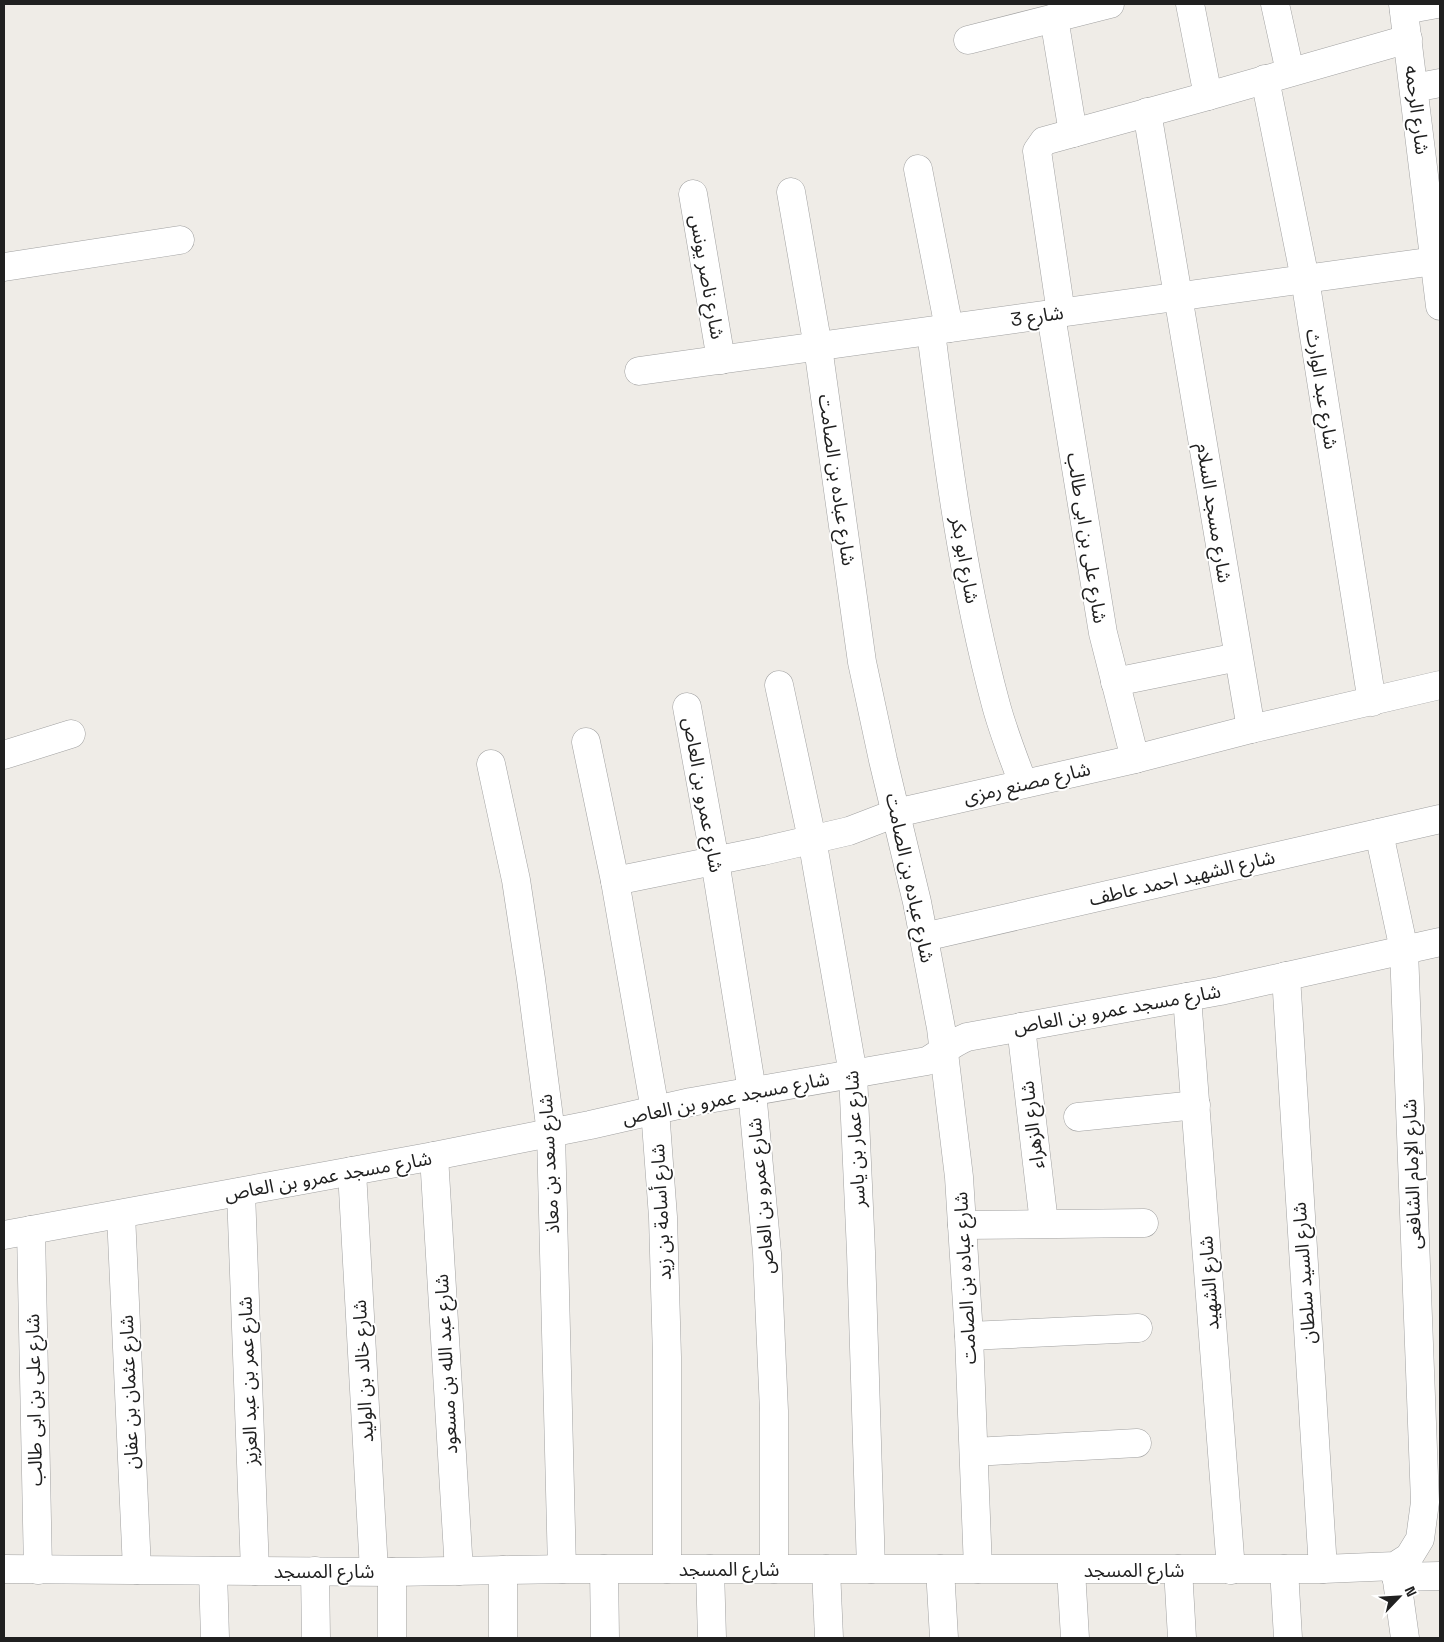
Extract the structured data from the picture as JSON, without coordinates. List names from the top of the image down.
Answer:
{
  "streets": {
    "street": [
      "شارع الرحمه",
      "شارع ناصر يونس",
      "شارع 3",
      "شارع عبد الوارث",
      "شارع عباده بن الصامت",
      "شارع مسجد السلام",
      "شارع على بن ابى طالب",
      "شارع ابو بكر",
      "شارع مصنع رمزى",
      "شارع عمرو بن العاص",
      "شارع الشهيد احمد عاطف",
      "شارع مسجد عمرو بن العاص",
      "شارع الزهراء",
      "شارع عمار بن ياسر",
      "شارع سعد بن معاذ",
      "شارع الإمام الشافعى",
      "شارع أسامة بن زيد",
      "شارع السيد سلطان",
      "شارع الشهيد",
      "شارع عبد الله بن مسعود",
      "شارع خالد بن الوليد",
      "شارع عمر بن عبد العزيز",
      "شارع عثمان بن عفان",
      "شارع المسجد"
    ]
  },
  "crossings": [
    ["شارع الرحمه", "شارع 3"],
    ["شارع ناصر يونس", "شارع 3"],
    ["شارع 3", "شارع عبد الوارث"],
    ["شارع 3", "شارع عباده بن الصامت"],
    ["شارع 3", "شارع مسجد السلام"],
    ["شارع 3", "شارع على بن ابى طالب"],
    ["شارع 3", "شارع ابو بكر"],
    ["شارع عبد الوارث", "شارع مصنع رمزى"],
    ["شارع عباده بن الصامت", "شارع مصنع رمزى"],
    ["شارع عباده بن الصامت", "شارع الشهيد احمد عاطف"],
    ["شارع عباده بن الصامت", "شارع مسجد عمرو بن العاص"],
    ["شارع عباده بن الصامت", "شارع المسجد"],
    ["شارع مسجد السلام", "شارع مصنع رمزى"],
    ["شارع على بن ابى طالب", "شارع مصنع رمزى"],
    ["شارع على بن ابى طالب", "شارع مسجد عمرو بن العاص"],
    ["شارع على بن ابى طالب", "شارع المسجد"],
    ["شارع ابو بكر", "شارع مصنع رمزى"],
    ["شارع مصنع رمزى", "شارع عمرو بن العاص"],
    ["شارع مصنع رمزى", "شارع عمار بن ياسر"],
    ["شارع مصنع رمزى", "شارع أسامة بن زيد"],
    ["شارع عمرو بن العاص", "شارع مسجد عمرو بن العاص"],
    ["شارع عمرو بن العاص", "شارع المسجد"],
    ["شارع الشهيد احمد عاطف", "شارع الإمام الشافعى"],
    ["شارع مسجد عمرو بن العاص", "شارع الزهراء"],
    ["شارع مسجد عمرو بن العاص", "شارع عمار بن ياسر"],
    ["شارع مسجد عمرو بن العاص", "شارع سعد بن معاذ"],
    ["شارع مسجد عمرو بن العاص", "شارع الإمام الشافعى"],
    ["شارع مسجد عمرو بن العاص", "شارع أسامة بن زيد"],
    ["شارع مسجد عمرو بن العاص", "شارع السيد سلطان"],
    ["شارع مسجد عمرو بن العاص", "شارع الشهيد"],
    ["شارع مسجد عمرو بن العاص", "شارع عبد الله بن مسعود"],
    ["شارع مسجد عمرو بن العاص", "شارع خالد بن الوليد"],
    ["شارع مسجد عمرو بن العاص", "شارع عمر بن عبد العزيز"],
    ["شارع مسجد عمرو بن العاص", "شارع عثمان بن عفان"],
    ["شارع عمار بن ياسر", "شارع المسجد"],
    ["شارع سعد بن معاذ", "شارع المسجد"],
    ["شارع أسامة بن زيد", "شارع المسجد"],
    ["شارع السيد سلطان", "شارع المسجد"],
    ["شارع الشهيد", "شارع المسجد"],
    ["شارع عبد الله بن مسعود", "شارع المسجد"],
    ["شارع خالد بن الوليد", "شارع المسجد"],
    ["شارع عمر بن عبد العزيز", "شارع المسجد"],
    ["شارع عثمان بن عفان", "شارع المسجد"]
  ],
  "north": "top right"
}
